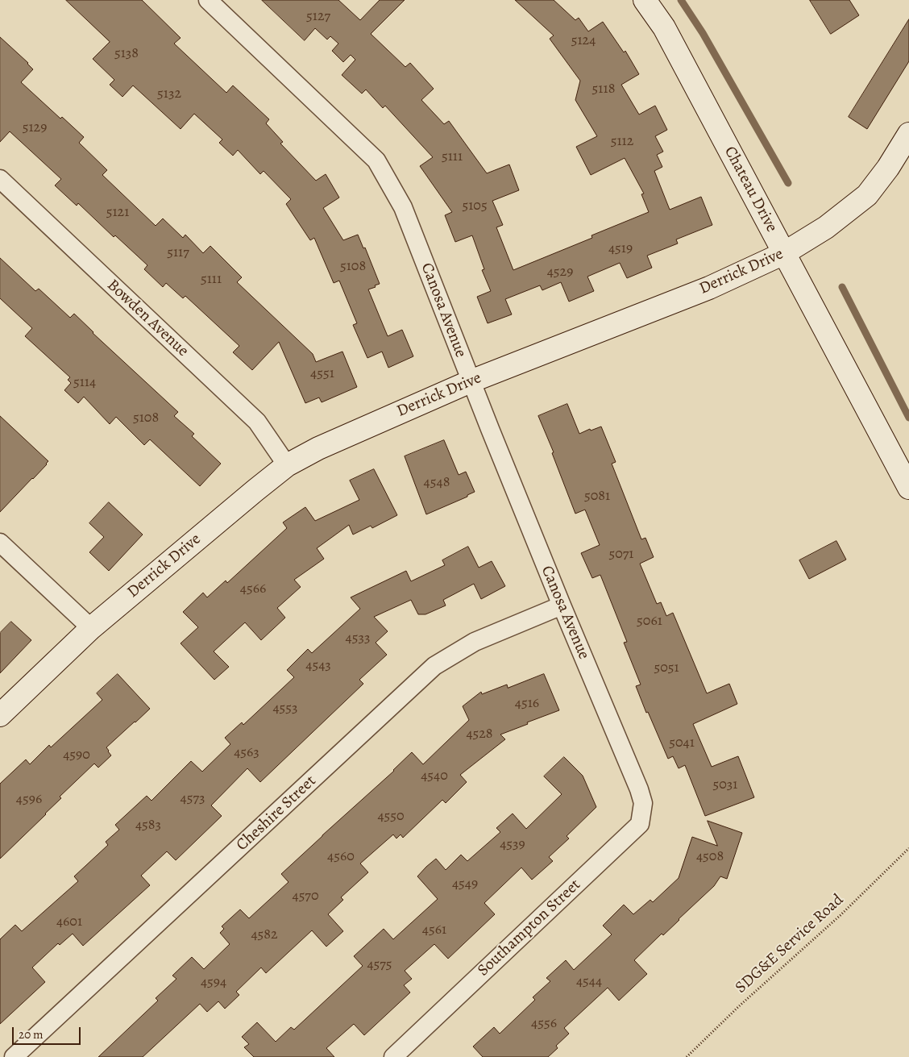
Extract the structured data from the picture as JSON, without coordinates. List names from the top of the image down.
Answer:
{
  "streets": {
    "street": [
      "Chateau Drive",
      "Derrick Drive",
      "Canosa Avenue",
      "Bowden Avenue",
      "Cheshire Street",
      "Southampton Street"
    ],
    "path": ["SDG&E Service Road"]
  },
  "crossings": [
    ["Chateau Drive", "Derrick Drive"],
    ["Derrick Drive", "Canosa Avenue"],
    ["Derrick Drive", "Bowden Avenue"],
    ["Canosa Avenue", "Cheshire Street"],
    ["Canosa Avenue", "Southampton Street"]
  ],
  "house_numbers": [
    "5127",
    "5124",
    "5138",
    "5118",
    "5132",
    "5129",
    "5112",
    "5111",
    "5105",
    "5121",
    "4519",
    "5117",
    "5108",
    "4529",
    "5111",
    "4551",
    "5114",
    "5108",
    "4548",
    "5081",
    "5071",
    "4566",
    "5061",
    "4533",
    "4543",
    "5051",
    "4516",
    "4553",
    "4528",
    "5041",
    "4563",
    "4590",
    "4540",
    "5031",
    "4573",
    "4596",
    "4550",
    "4583",
    "4539",
    "4560",
    "4508",
    "4549",
    "4570",
    "4601",
    "4561",
    "4582",
    "4575",
    "4544",
    "4594",
    "4556"
  ],
  "scale_bar": "20 m"
}
